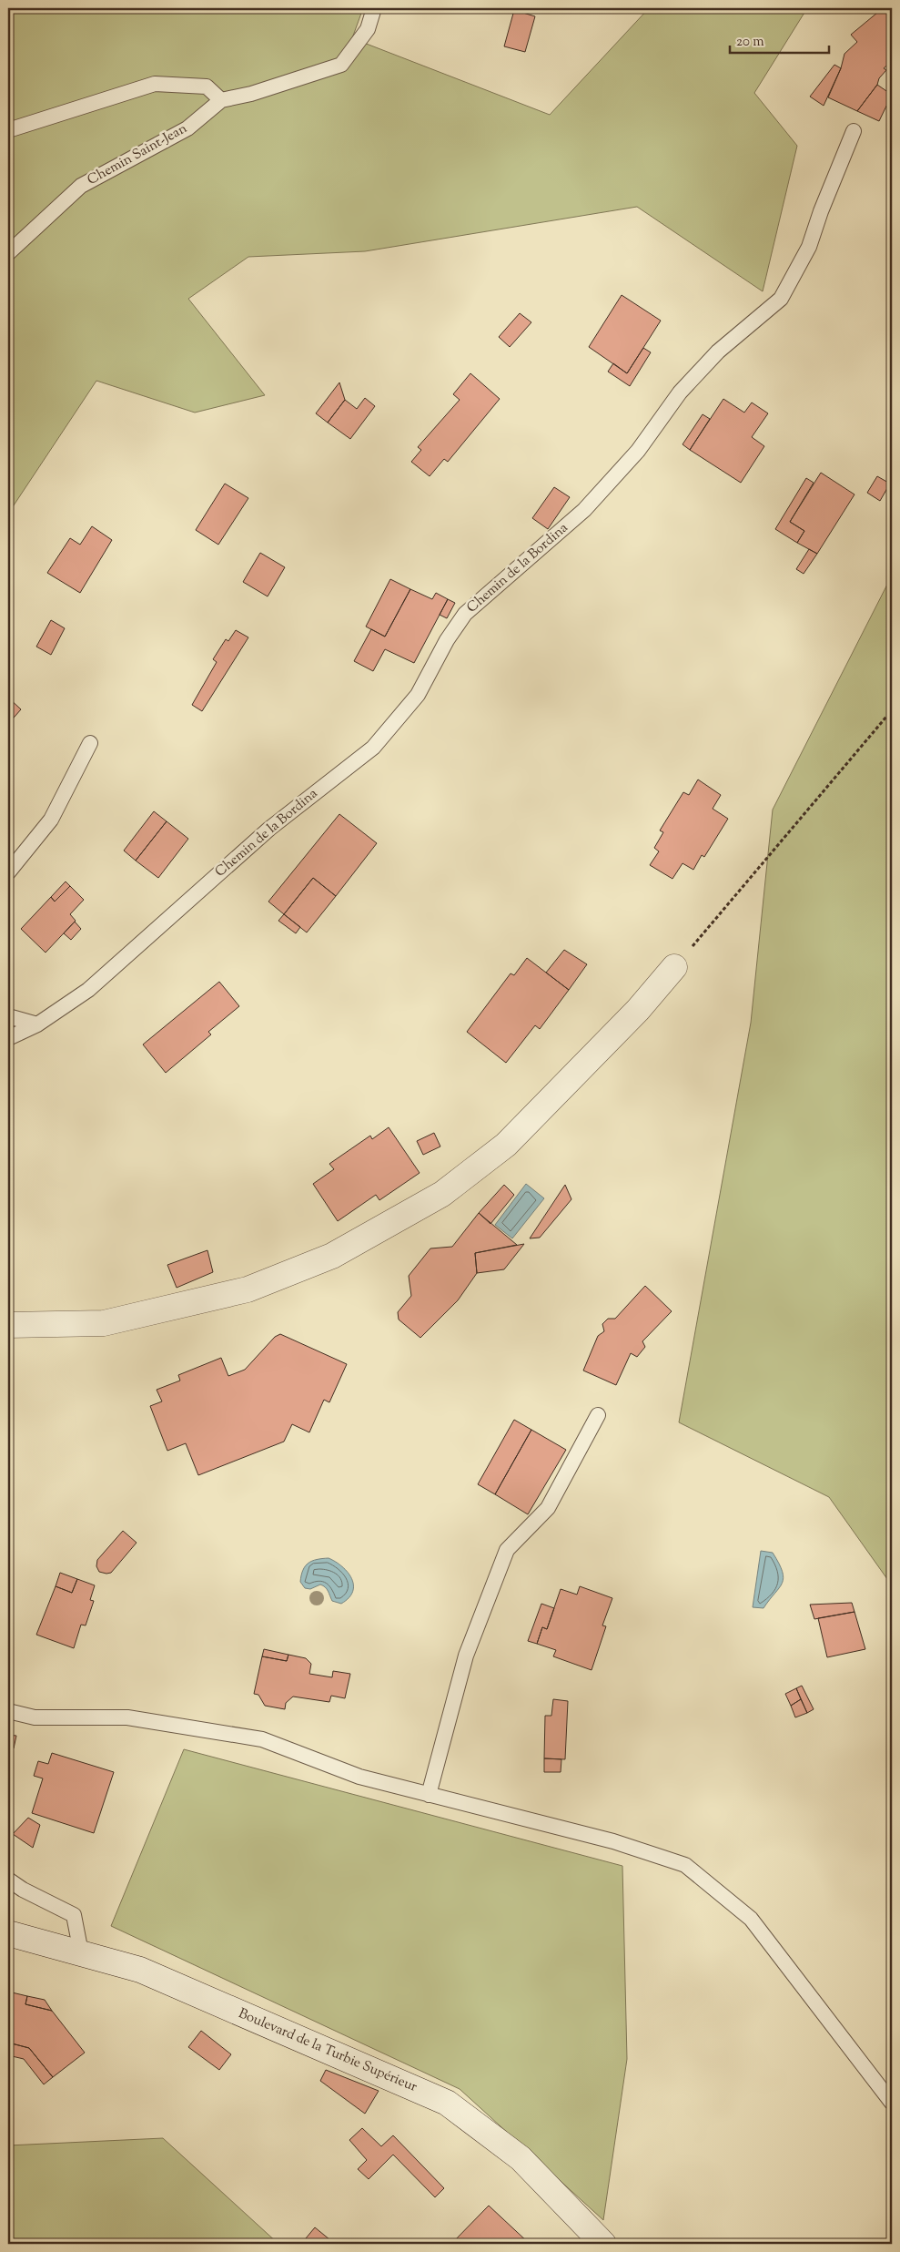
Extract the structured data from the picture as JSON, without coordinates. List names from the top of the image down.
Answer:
{
  "streets": {
    "street": ["Boulevard de la Turbie Supérieur"],
    "lane": ["Chemin Saint-Jean", "Chemin de la Bordina"]
  },
  "scale_bar": "20 m"
}
